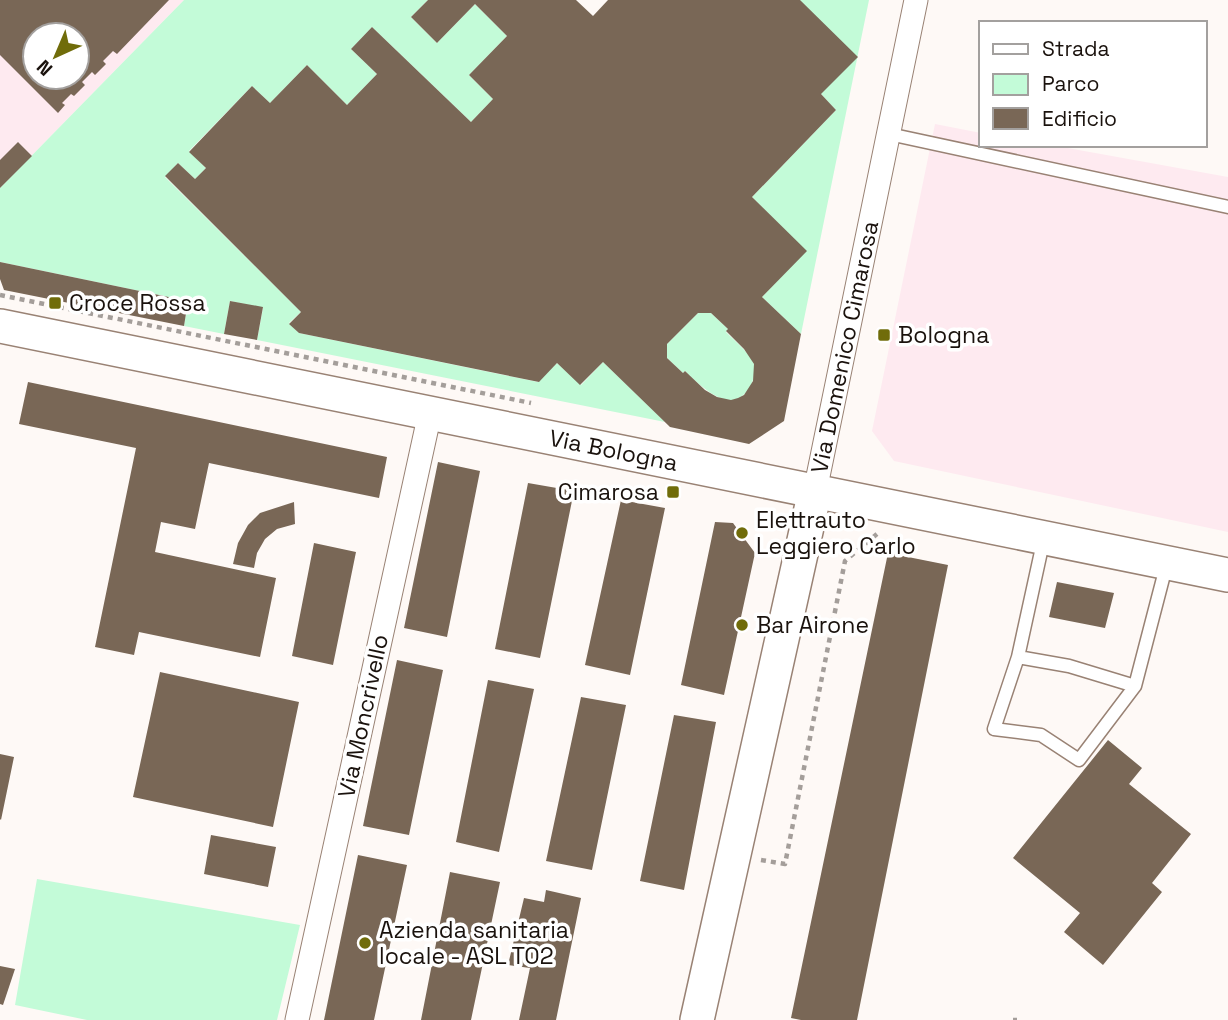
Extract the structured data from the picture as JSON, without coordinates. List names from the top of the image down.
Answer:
{
  "streets": {
    "main road": ["Via Domenico Cimarosa", "Via Bologna"],
    "street": ["Via Moncrivello"]
  },
  "crossings": [
    ["Via Domenico Cimarosa", "Via Bologna"],
    ["Via Bologna", "Via Moncrivello"]
  ],
  "places": {
    "transit": ["Croce Rossa", "Bologna", "Cimarosa"],
    "other": ["Elettrauto Leggiero Carlo", "Bar Airone", "Azienda sanitaria locale - ASL TO2"]
  },
  "legend": ["Strada", "Parco", "Edificio"],
  "north": "bottom left"
}
